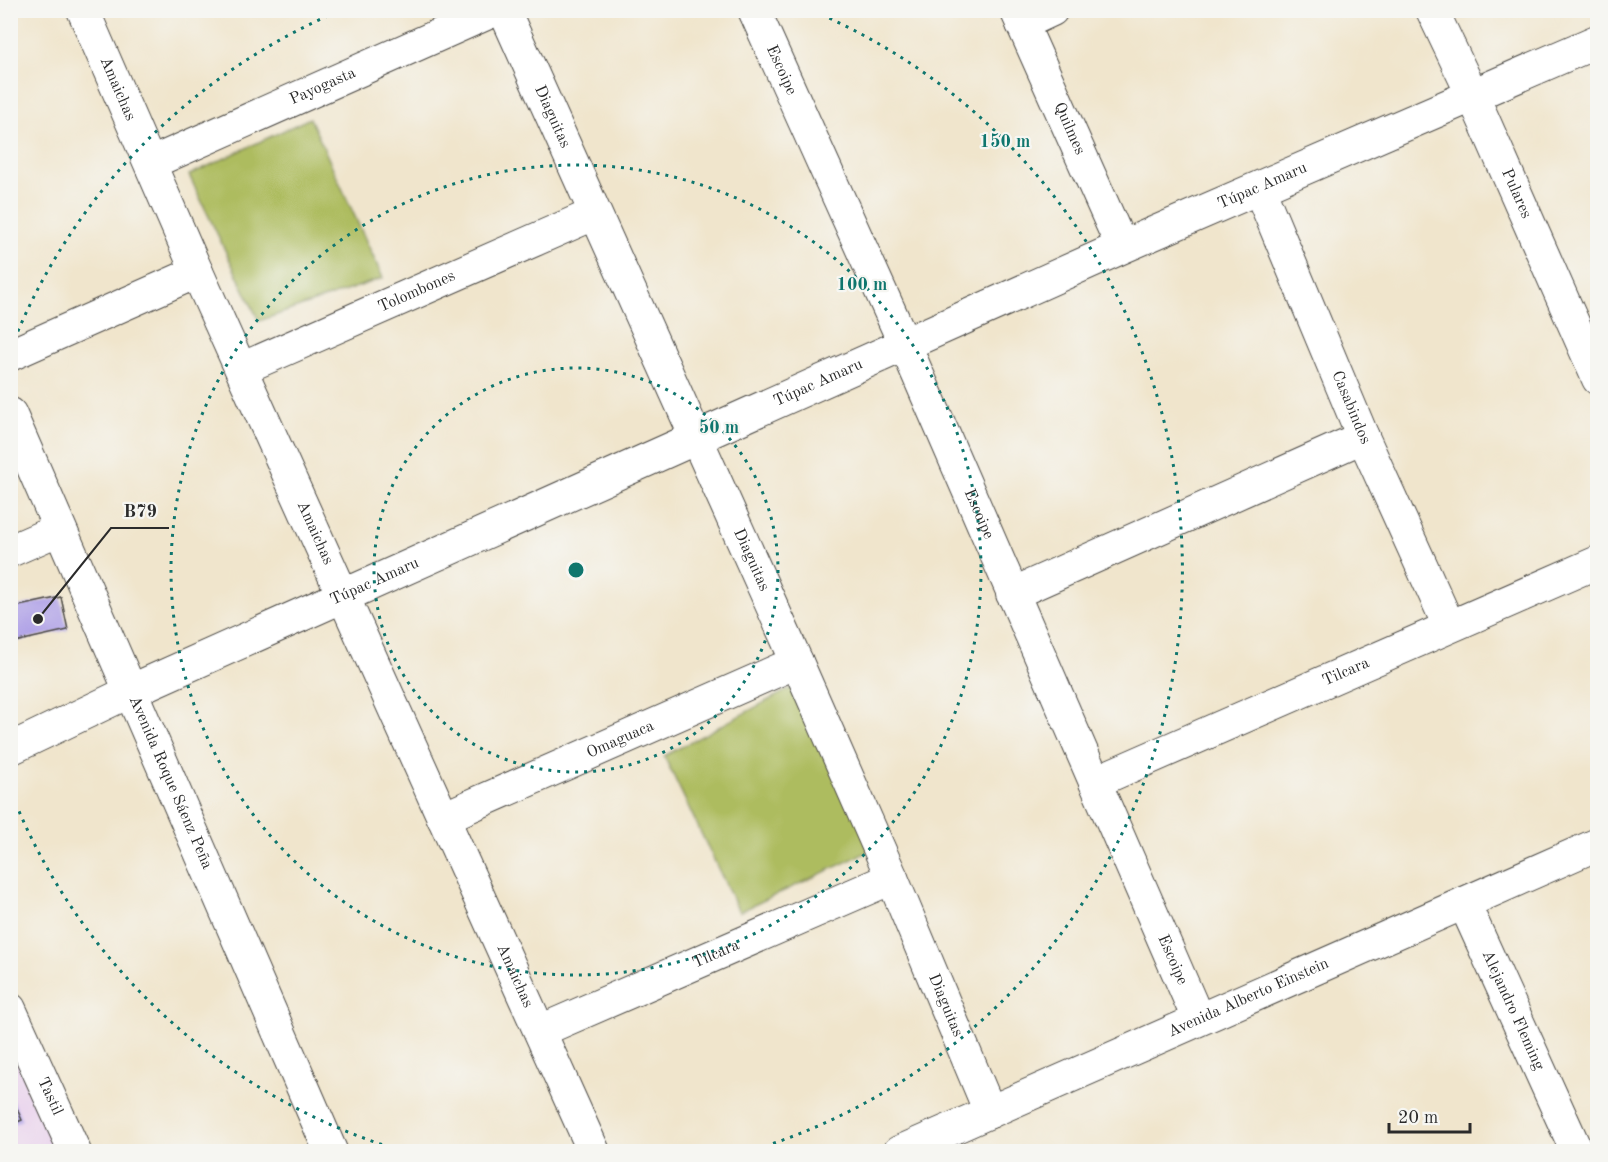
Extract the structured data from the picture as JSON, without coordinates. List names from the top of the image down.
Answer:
{
  "streets": {
    "street": [
      "Escoipe",
      "Payogasta",
      "Amaichas",
      "Diaguitas",
      "Quilmes",
      "Túpac Amaru",
      "Pulares",
      "Tolombones",
      "Casabindos",
      "Tilcara",
      "Omaguaca",
      "Avenida Roque Sáenz Peña",
      "Avenida Alberto Einstein",
      "Alejandro Fleming",
      "Tastil"
    ]
  },
  "crossings": [
    ["Escoipe", "Túpac Amaru"],
    ["Escoipe", "Tilcara"],
    ["Escoipe", "Avenida Alberto Einstein"],
    ["Payogasta", "Amaichas"],
    ["Amaichas", "Túpac Amaru"],
    ["Amaichas", "Tolombones"],
    ["Amaichas", "Tilcara"],
    ["Amaichas", "Omaguaca"],
    ["Diaguitas", "Túpac Amaru"],
    ["Diaguitas", "Tolombones"],
    ["Diaguitas", "Tilcara"],
    ["Diaguitas", "Omaguaca"],
    ["Diaguitas", "Avenida Alberto Einstein"],
    ["Quilmes", "Túpac Amaru"],
    ["Túpac Amaru", "Pulares"],
    ["Túpac Amaru", "Casabindos"],
    ["Túpac Amaru", "Avenida Roque Sáenz Peña"],
    ["Casabindos", "Tilcara"],
    ["Avenida Alberto Einstein", "Alejandro Fleming"]
  ],
  "places": ["B79"],
  "scale_bar": "20 m",
  "rings": ["150 m", "100 m", "50 m"]
}
